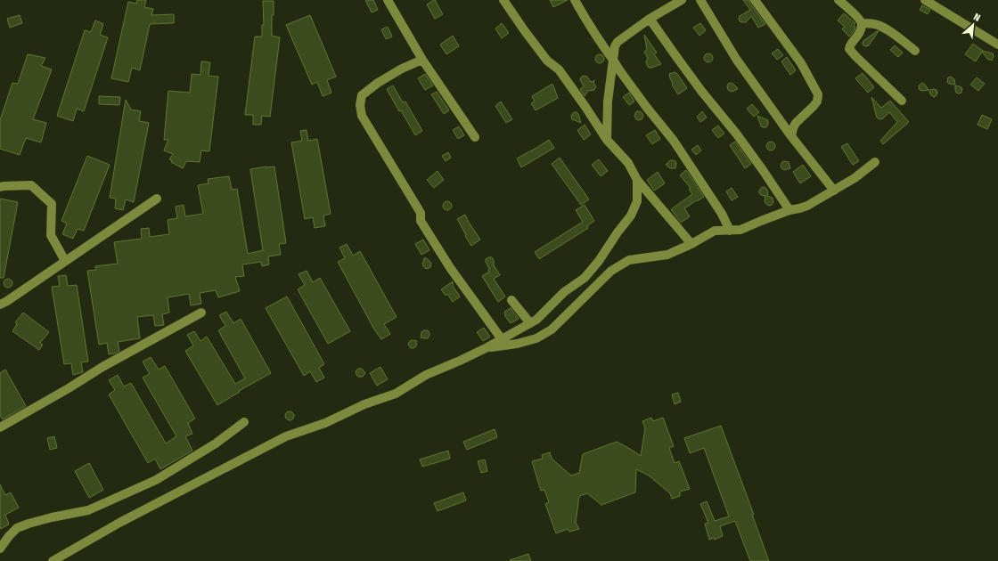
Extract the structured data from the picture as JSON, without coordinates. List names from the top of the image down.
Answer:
{
  "north": "top right"
}
